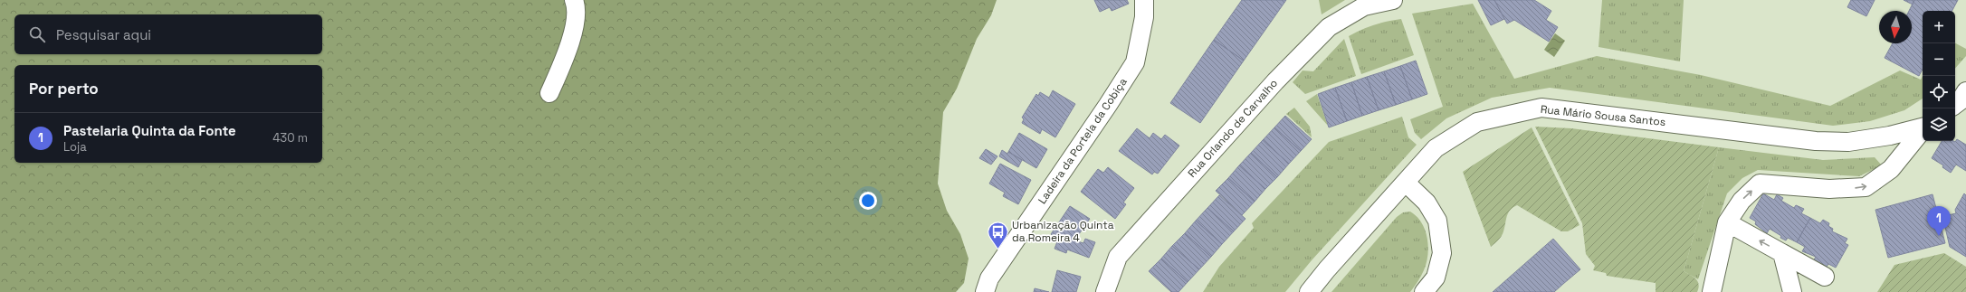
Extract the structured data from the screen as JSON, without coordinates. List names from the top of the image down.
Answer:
{
  "streets": {
    "street": ["Rua Mário Sousa Santos", "Rua Orlando de Carvalho", "Ladeira da Portela da Cobiça"]
  },
  "places": {
    "bus stop": ["Urbanização Quinta da Romeira 4"]
  },
  "north": "bottom",
  "page": {
    "map_buttons": ["+", "−"],
    "search": "Pesquisar aqui",
    "heading": "Por perto",
    "list": [
      {
        "mark": "1",
        "name": "Pastelaria Quinta da Fonte",
        "note": "Loja",
        "value": "430 m"
      }
    ],
    "pins": "1"
  }
}
